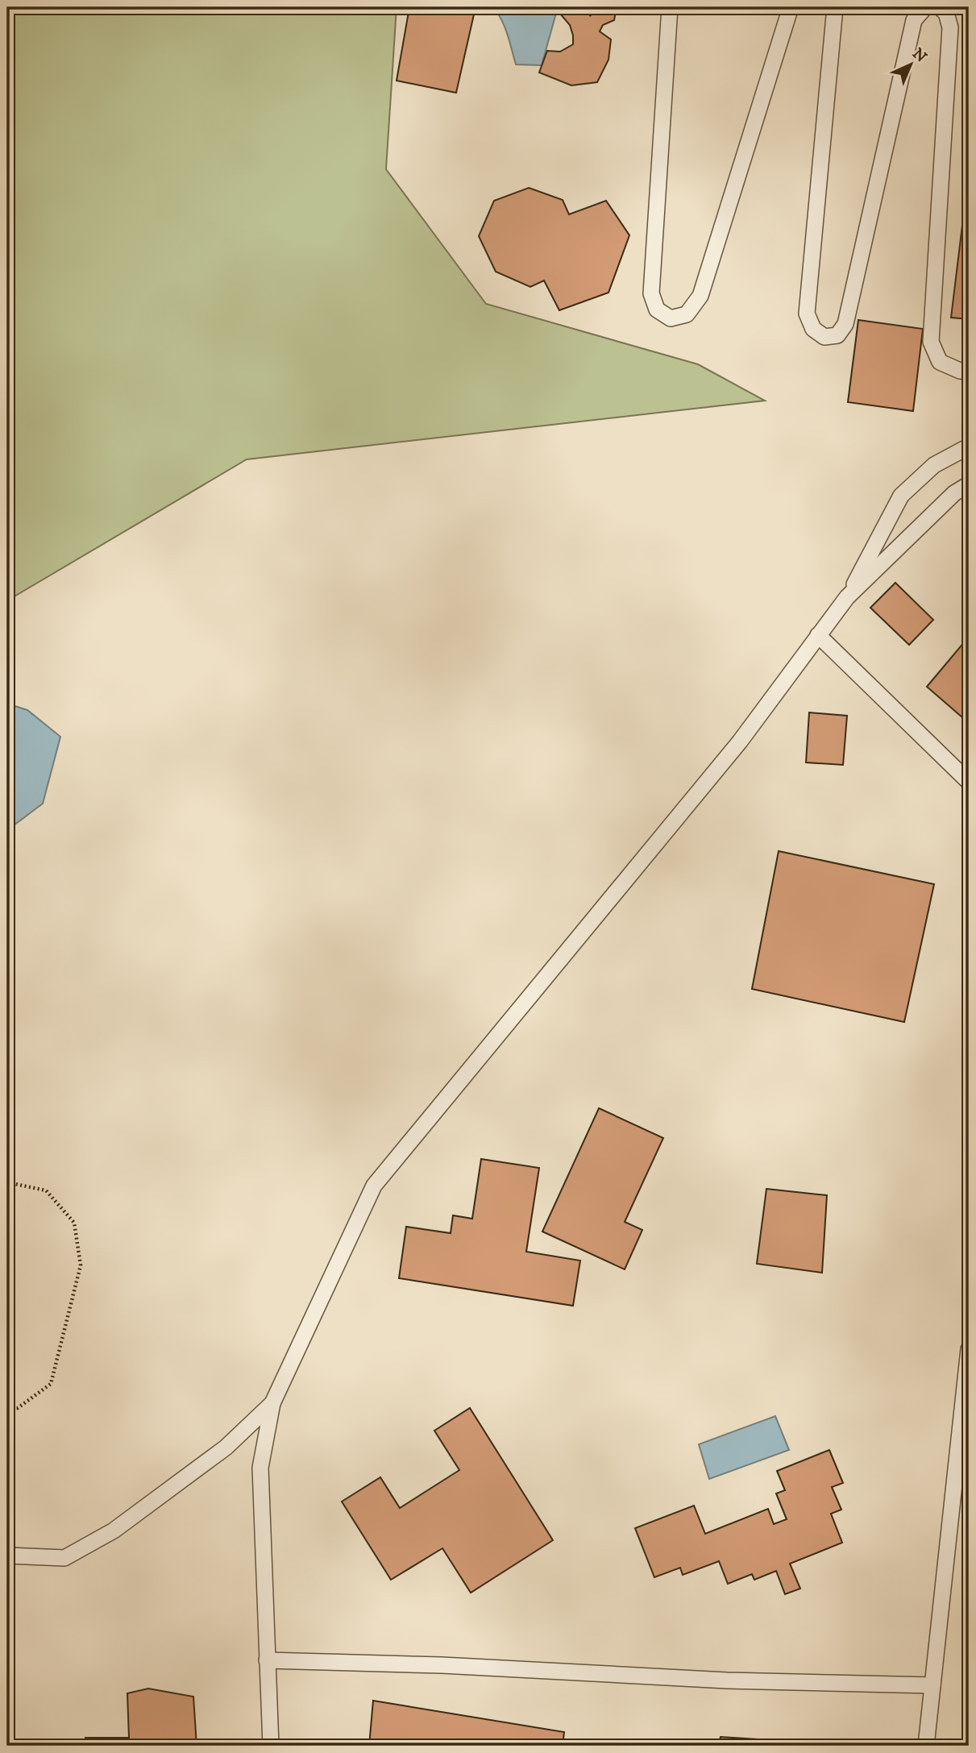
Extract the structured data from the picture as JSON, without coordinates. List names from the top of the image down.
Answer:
{
  "north": "top right"
}
